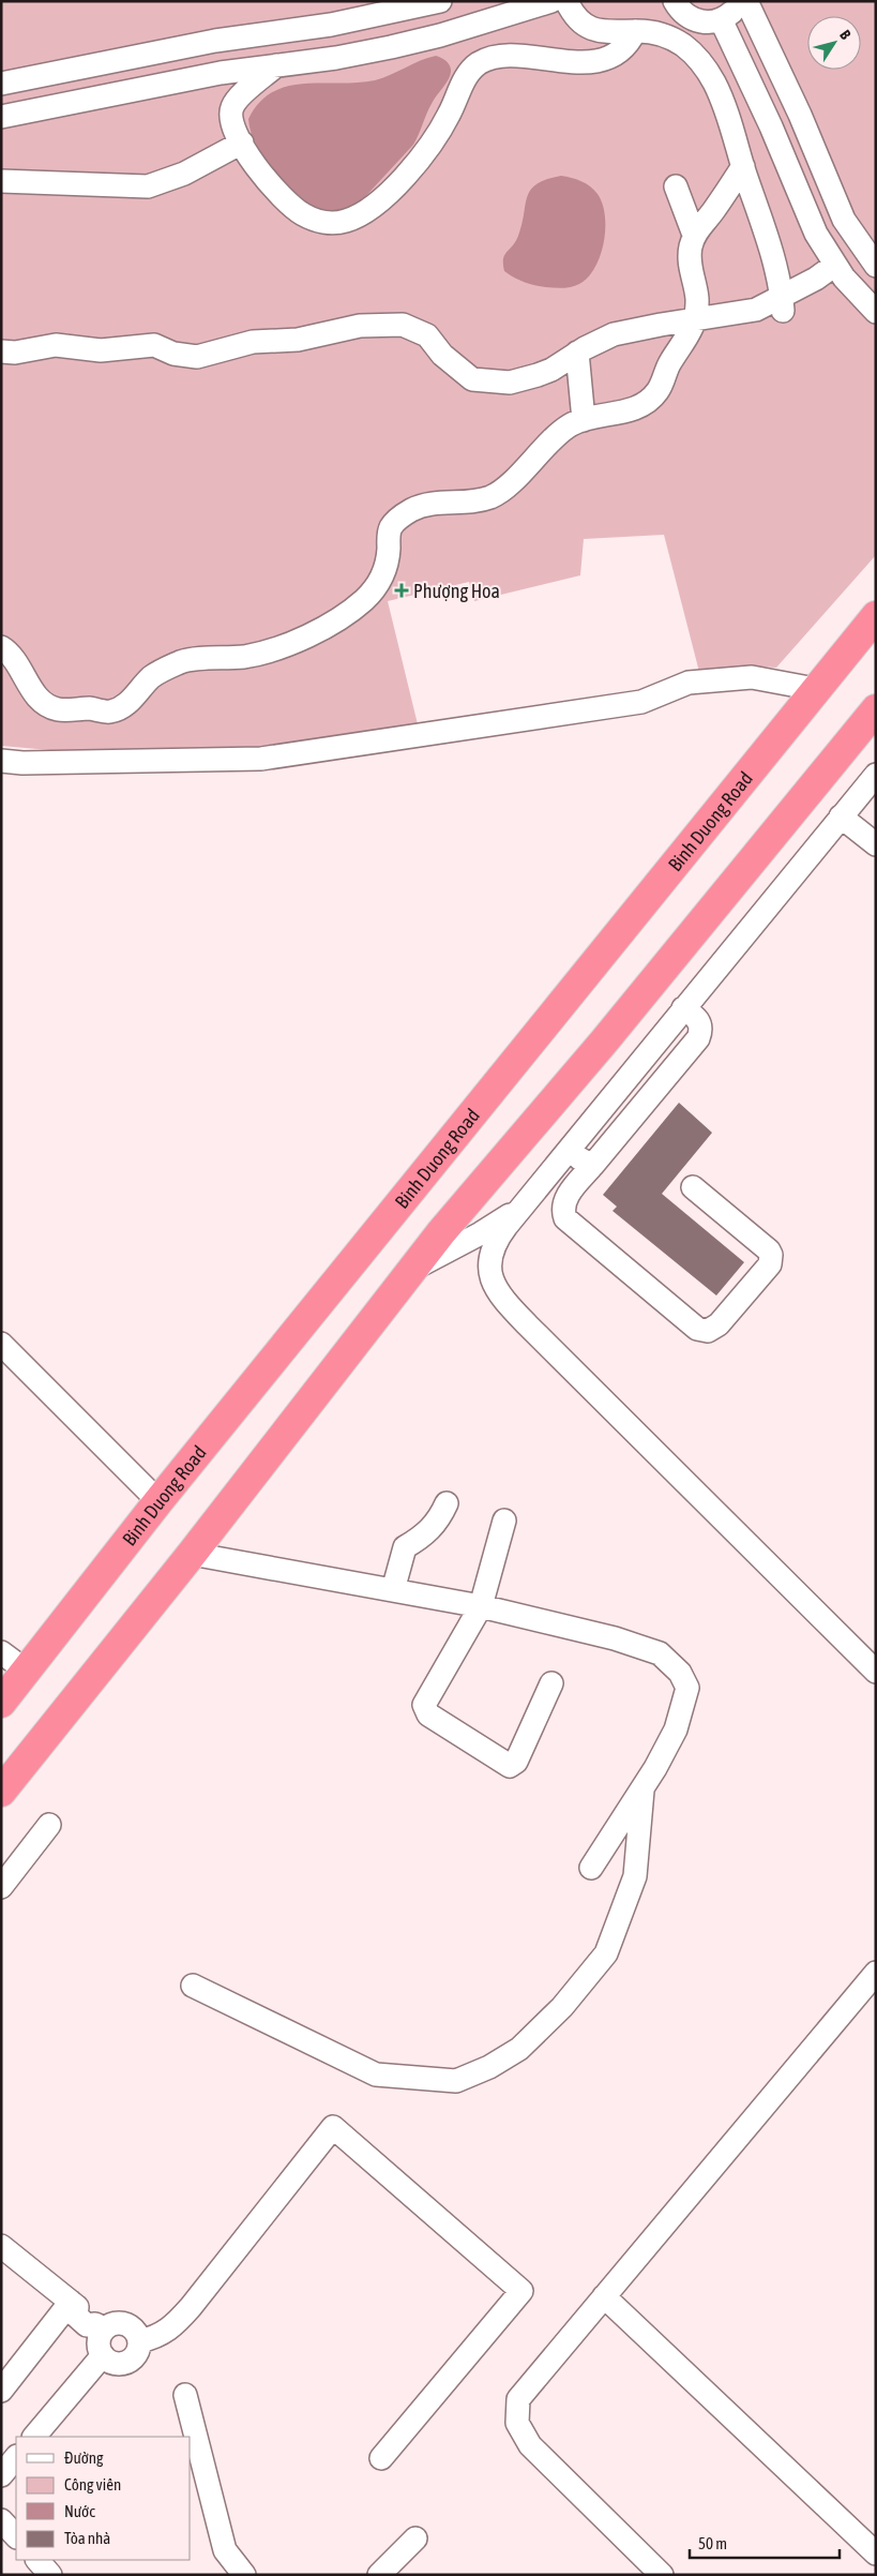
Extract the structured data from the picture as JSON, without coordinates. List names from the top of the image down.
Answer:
{
  "streets": {
    "highway": ["Binh Duong Road"]
  },
  "places": {
    "health": ["Phượng Hoa"]
  },
  "legend": [
    "Đường",
    "Công viên",
    "Nước",
    "Tòa nhà"
  ],
  "scale_bar": "50 m",
  "north": "top right"
}
